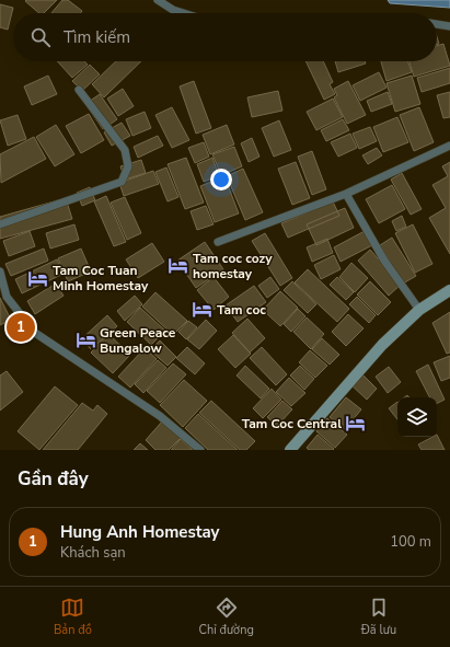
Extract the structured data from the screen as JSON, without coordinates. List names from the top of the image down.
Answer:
{
  "places": {
    "hotel": [
      "Tam coc cozy homestay",
      "Tam Coc Tuan Minh Homestay",
      "Tam coc",
      "Green Peace Bungalow",
      "Tam Coc Central"
    ]
  },
  "page": {
    "search": "Tìm kiếm",
    "pins": "1",
    "heading": "Gần đây",
    "list": [
      {
        "mark": "1",
        "name": "Hung Anh Homestay",
        "note": "Khách sạn",
        "value": "100 m"
      }
    ],
    "nav": ["Bản đồ", "Chỉ đường", "Đã lưu"]
  }
}
